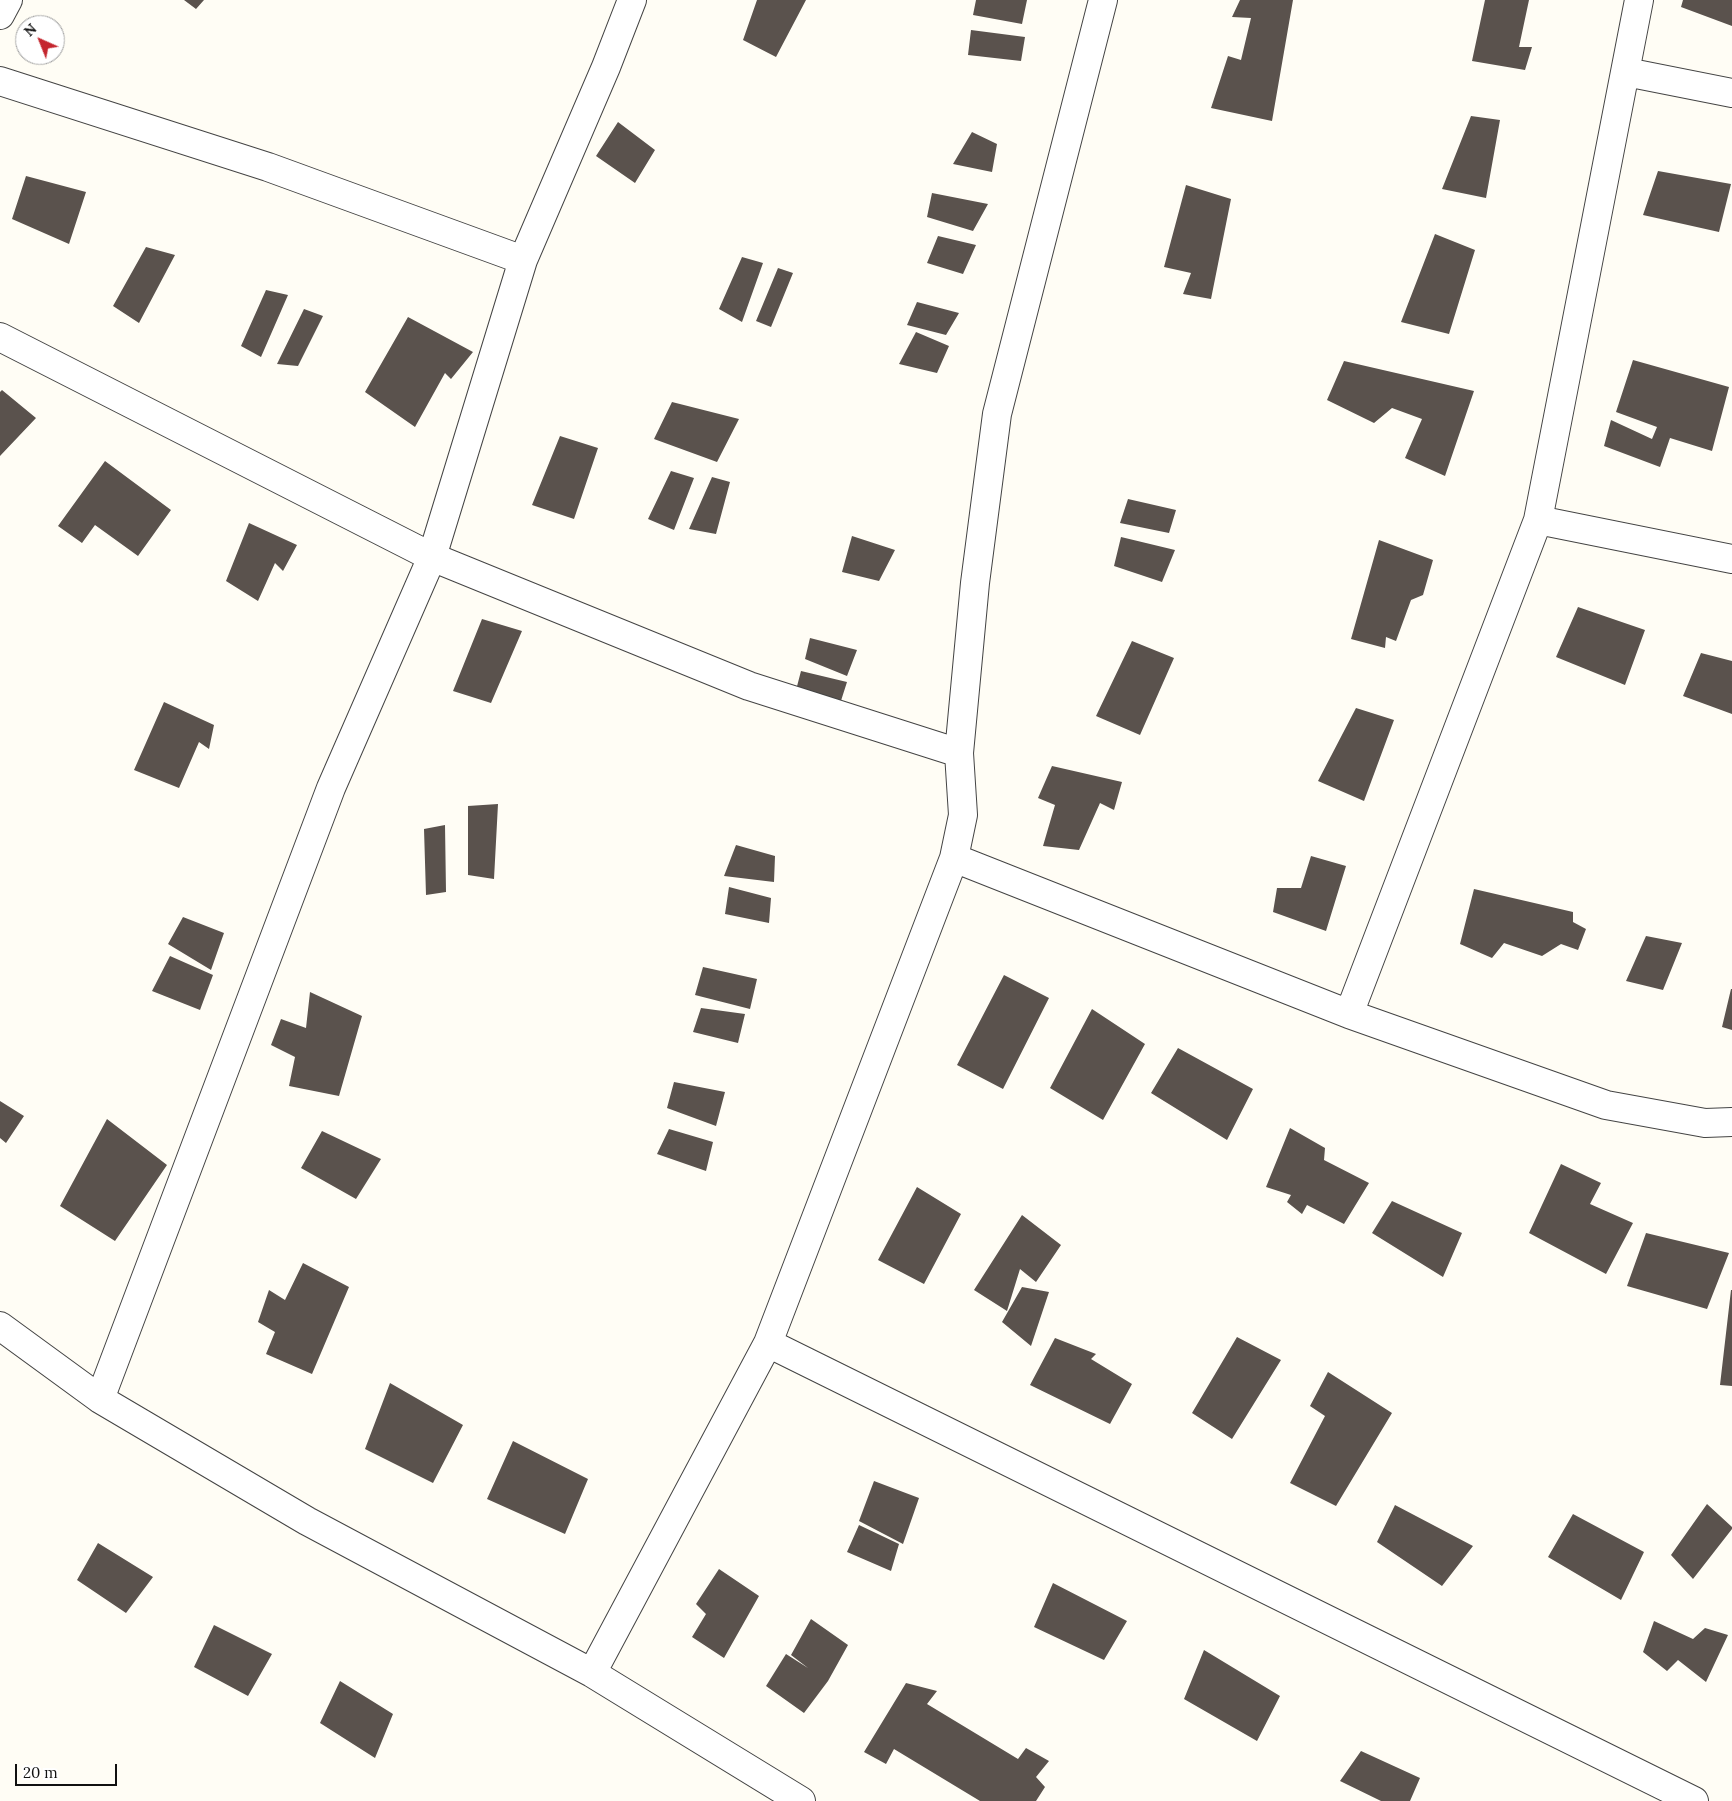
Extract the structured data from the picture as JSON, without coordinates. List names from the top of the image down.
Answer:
{
  "scale_bar": "20 m",
  "north": "top left"
}
